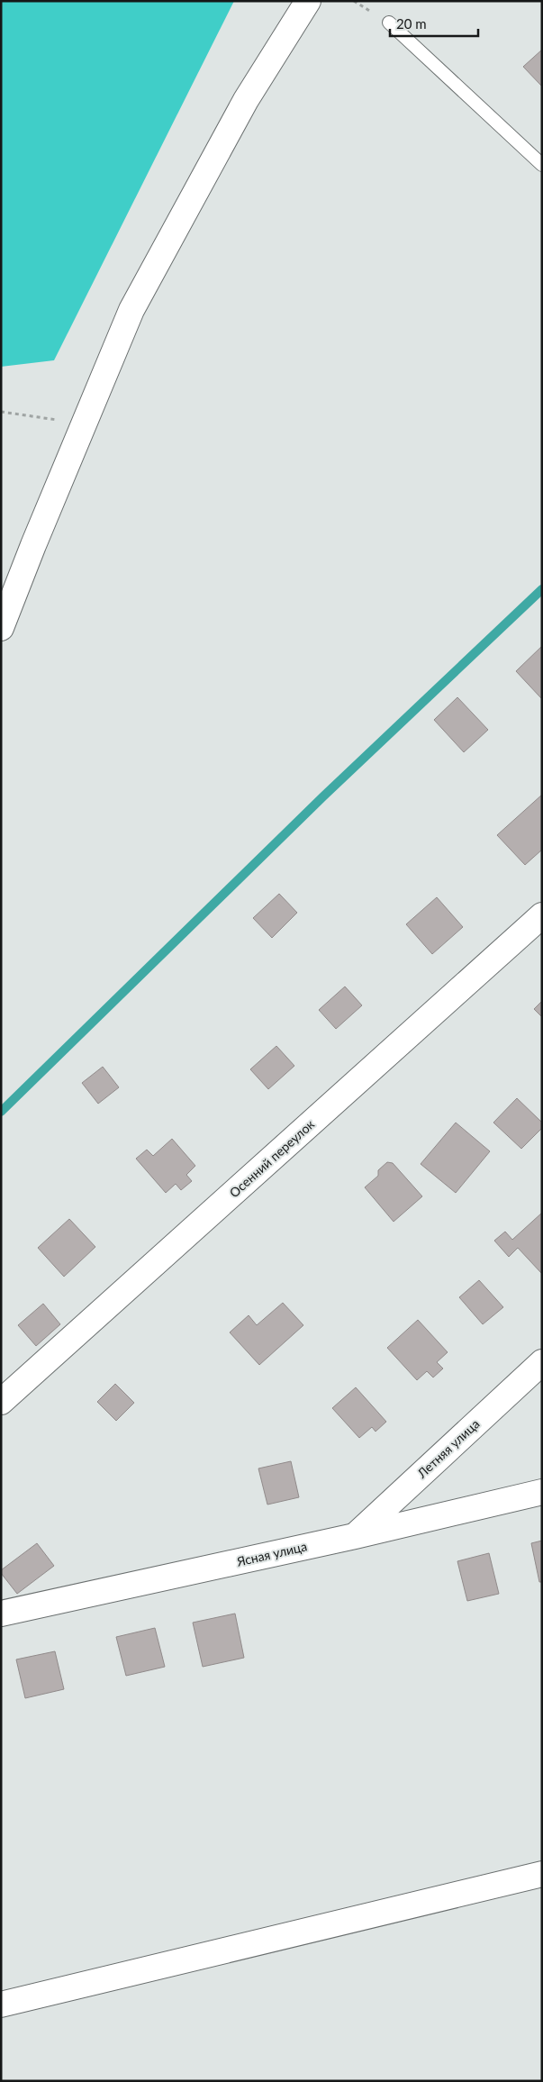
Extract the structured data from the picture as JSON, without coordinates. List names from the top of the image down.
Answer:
{
  "streets": {
    "street": ["Осенний переулок", "Летняя улица", "Ясная улица"]
  },
  "crossings": [
    ["Летняя улица", "Ясная улица"]
  ],
  "scale_bar": "20 m"
}
